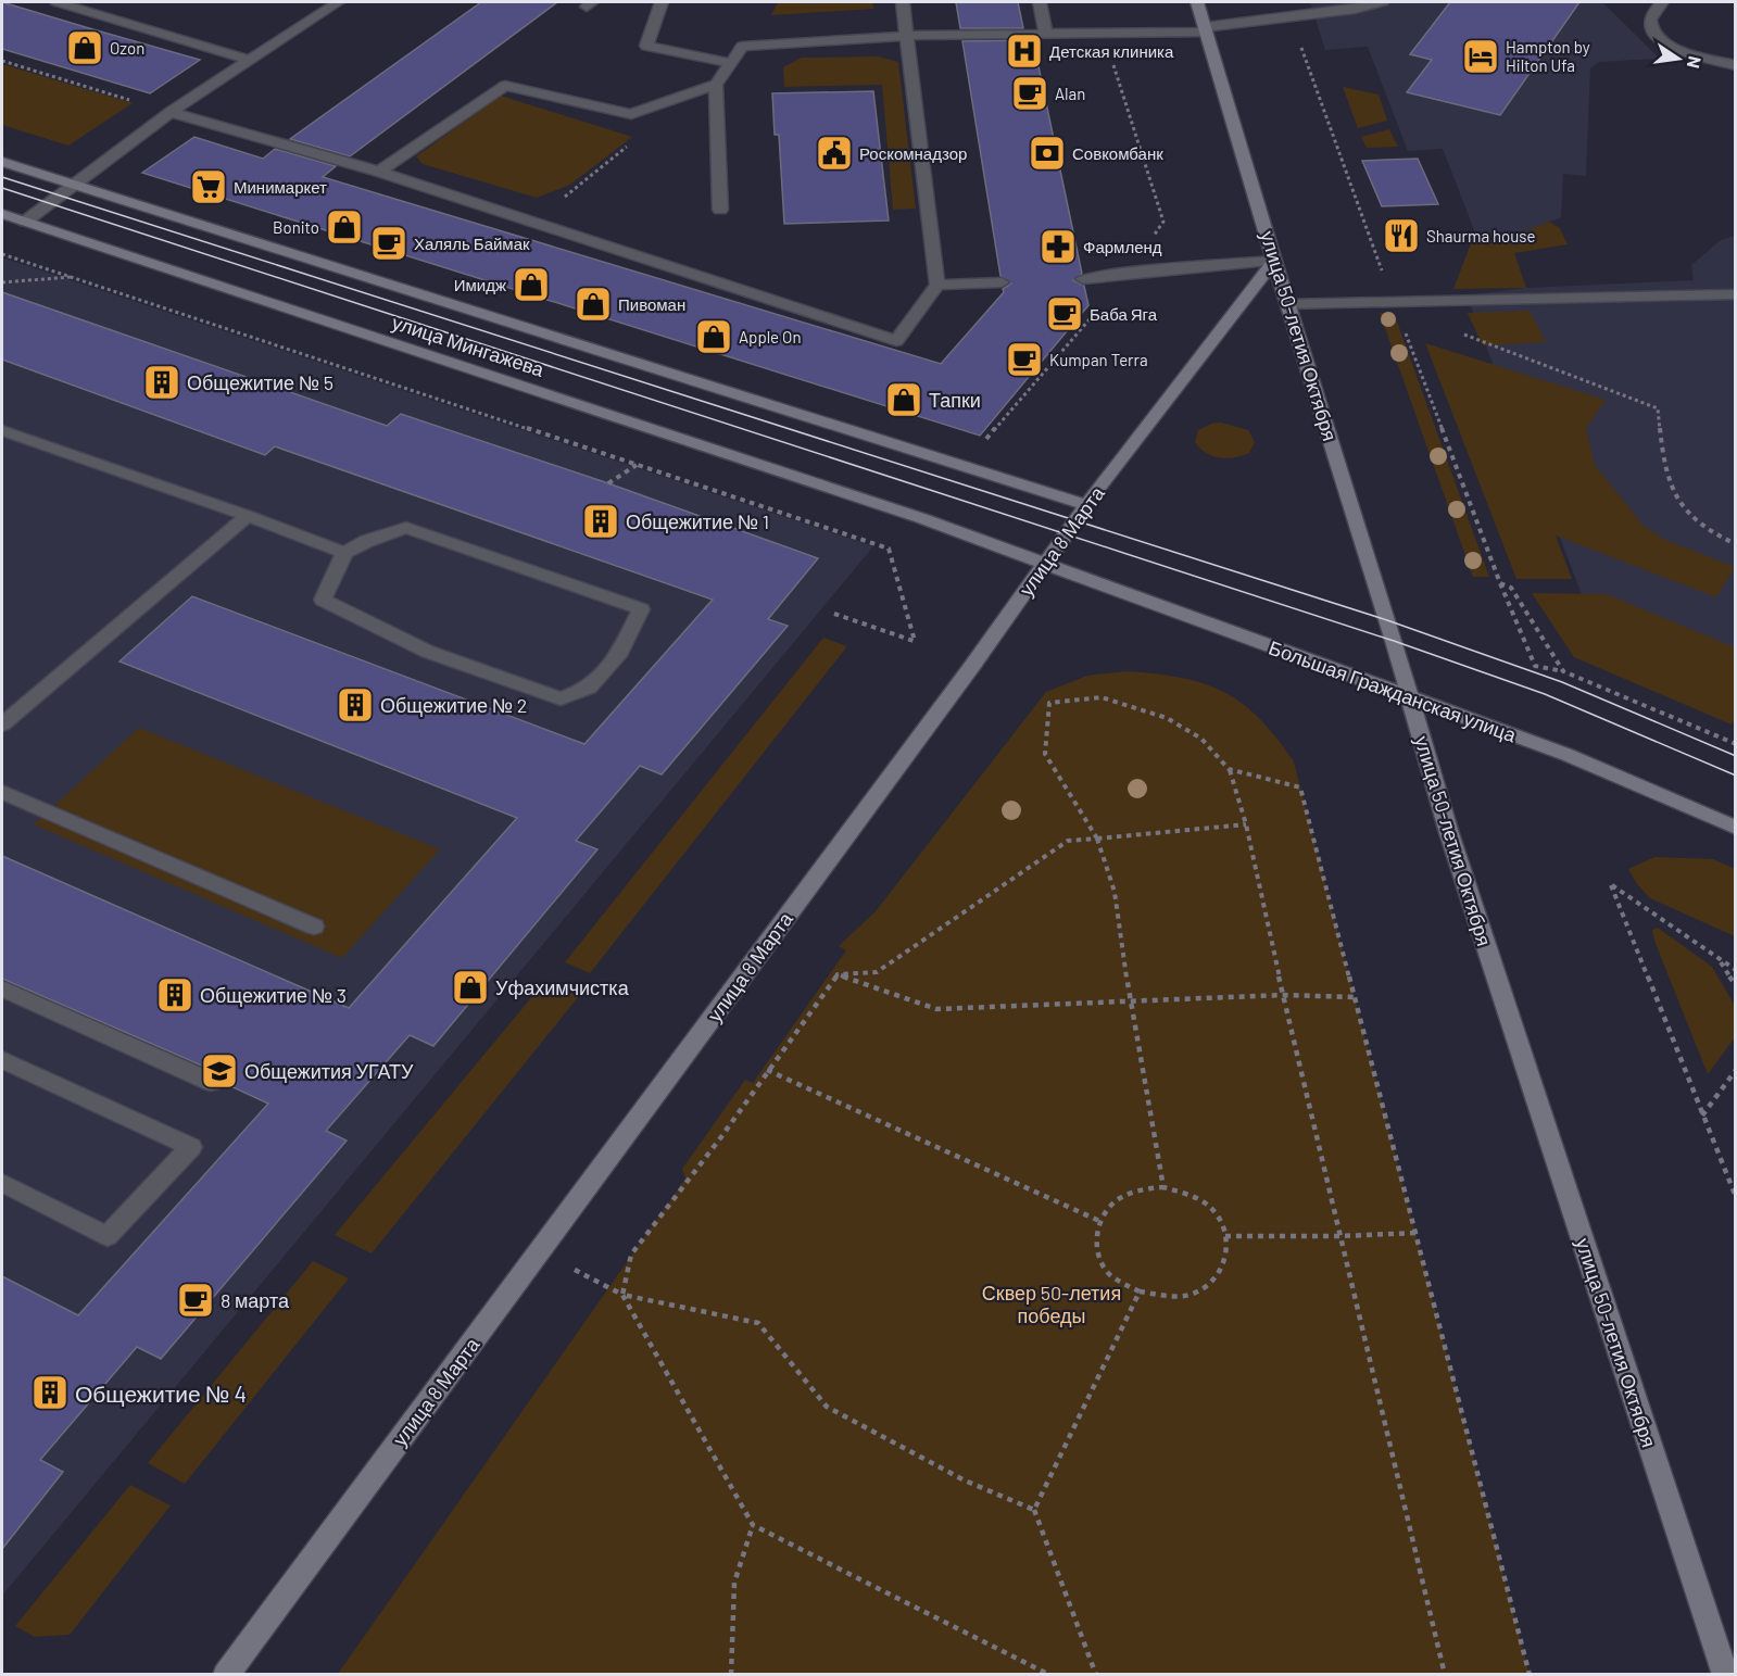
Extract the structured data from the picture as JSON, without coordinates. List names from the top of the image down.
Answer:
{
  "streets": {
    "main road": [
      "улица 50-летия Октября",
      "улица Мингажева",
      "улица 8 Марта",
      "Большая Гражданская улица"
    ]
  },
  "crossings": [
    ["улица 50-летия Октября", "улица 8 Марта"],
    ["улица 50-летия Октября", "Большая Гражданская улица"],
    ["улица Мингажева", "улица 8 Марта"],
    ["улица Мингажева", "Большая Гражданская улица"],
    ["улица 8 Марта", "Большая Гражданская улица"]
  ],
  "parks": ["Сквер 50-летия победы"],
  "places": {
    "shop": [
      "Ozon",
      "Bonito",
      "Имидж",
      "Пивоман",
      "Apple On",
      "Тапки",
      "Уфахимчистка"
    ],
    "hospital": ["Детская клиника"],
    "hotel": ["Hampton by Hilton Ufa"],
    "cafe": [
      "Alan",
      "Халяль Баймак",
      "Баба Яга",
      "Kumpan Terra",
      "8 марта"
    ],
    "public building": ["Роскомнадзор"],
    "bank": ["Совкомбанк"],
    "supermarket": ["Минимаркет"],
    "restaurant": ["Shaurma house"],
    "pharmacy": ["Фармленд"],
    "building": [
      "Общежитие № 5",
      "Общежитие № 1",
      "Общежитие № 2",
      "Общежитие № 3",
      "Общежитие № 4"
    ],
    "school or university": ["Общежития УГАТУ"]
  },
  "north": "right"
}
